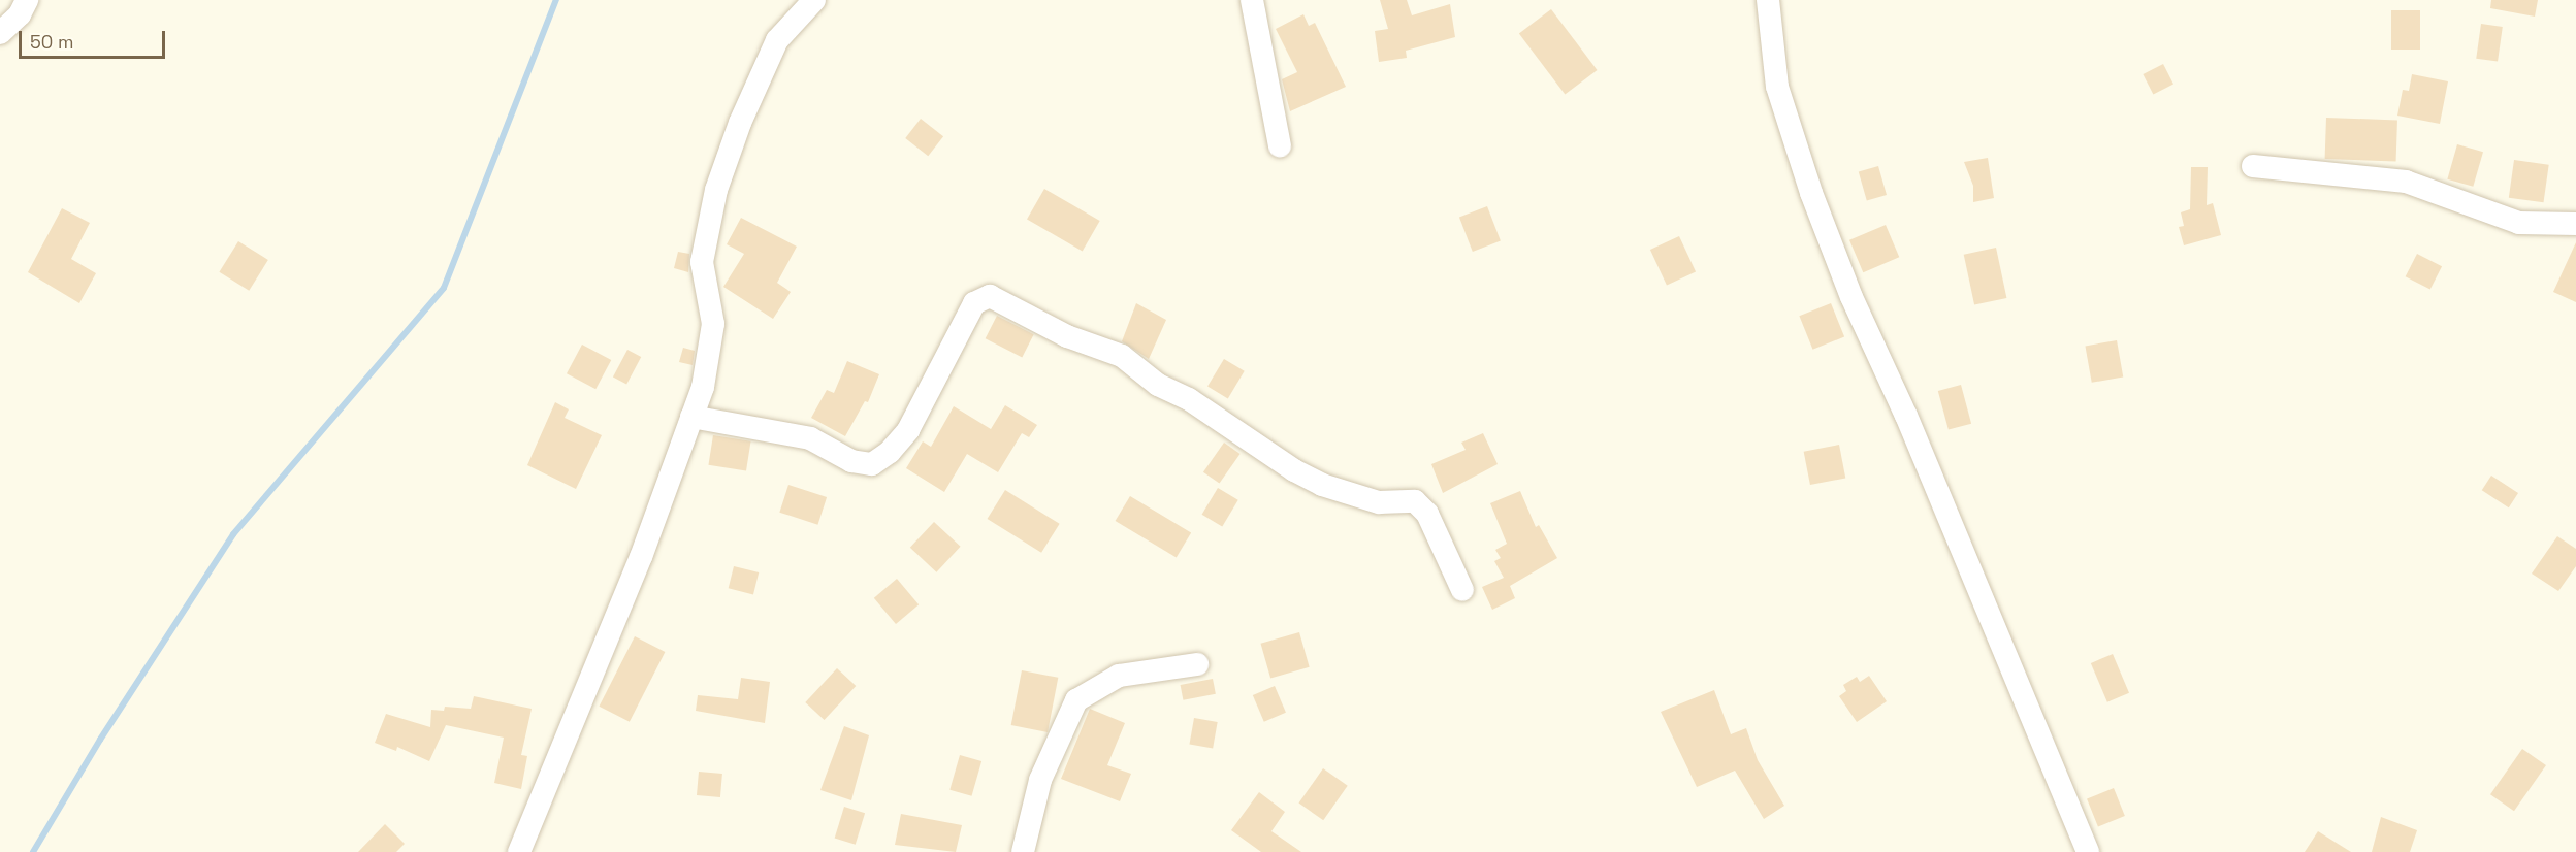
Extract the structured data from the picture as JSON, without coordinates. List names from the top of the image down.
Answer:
{
  "scale_bar": "50 m"
}
